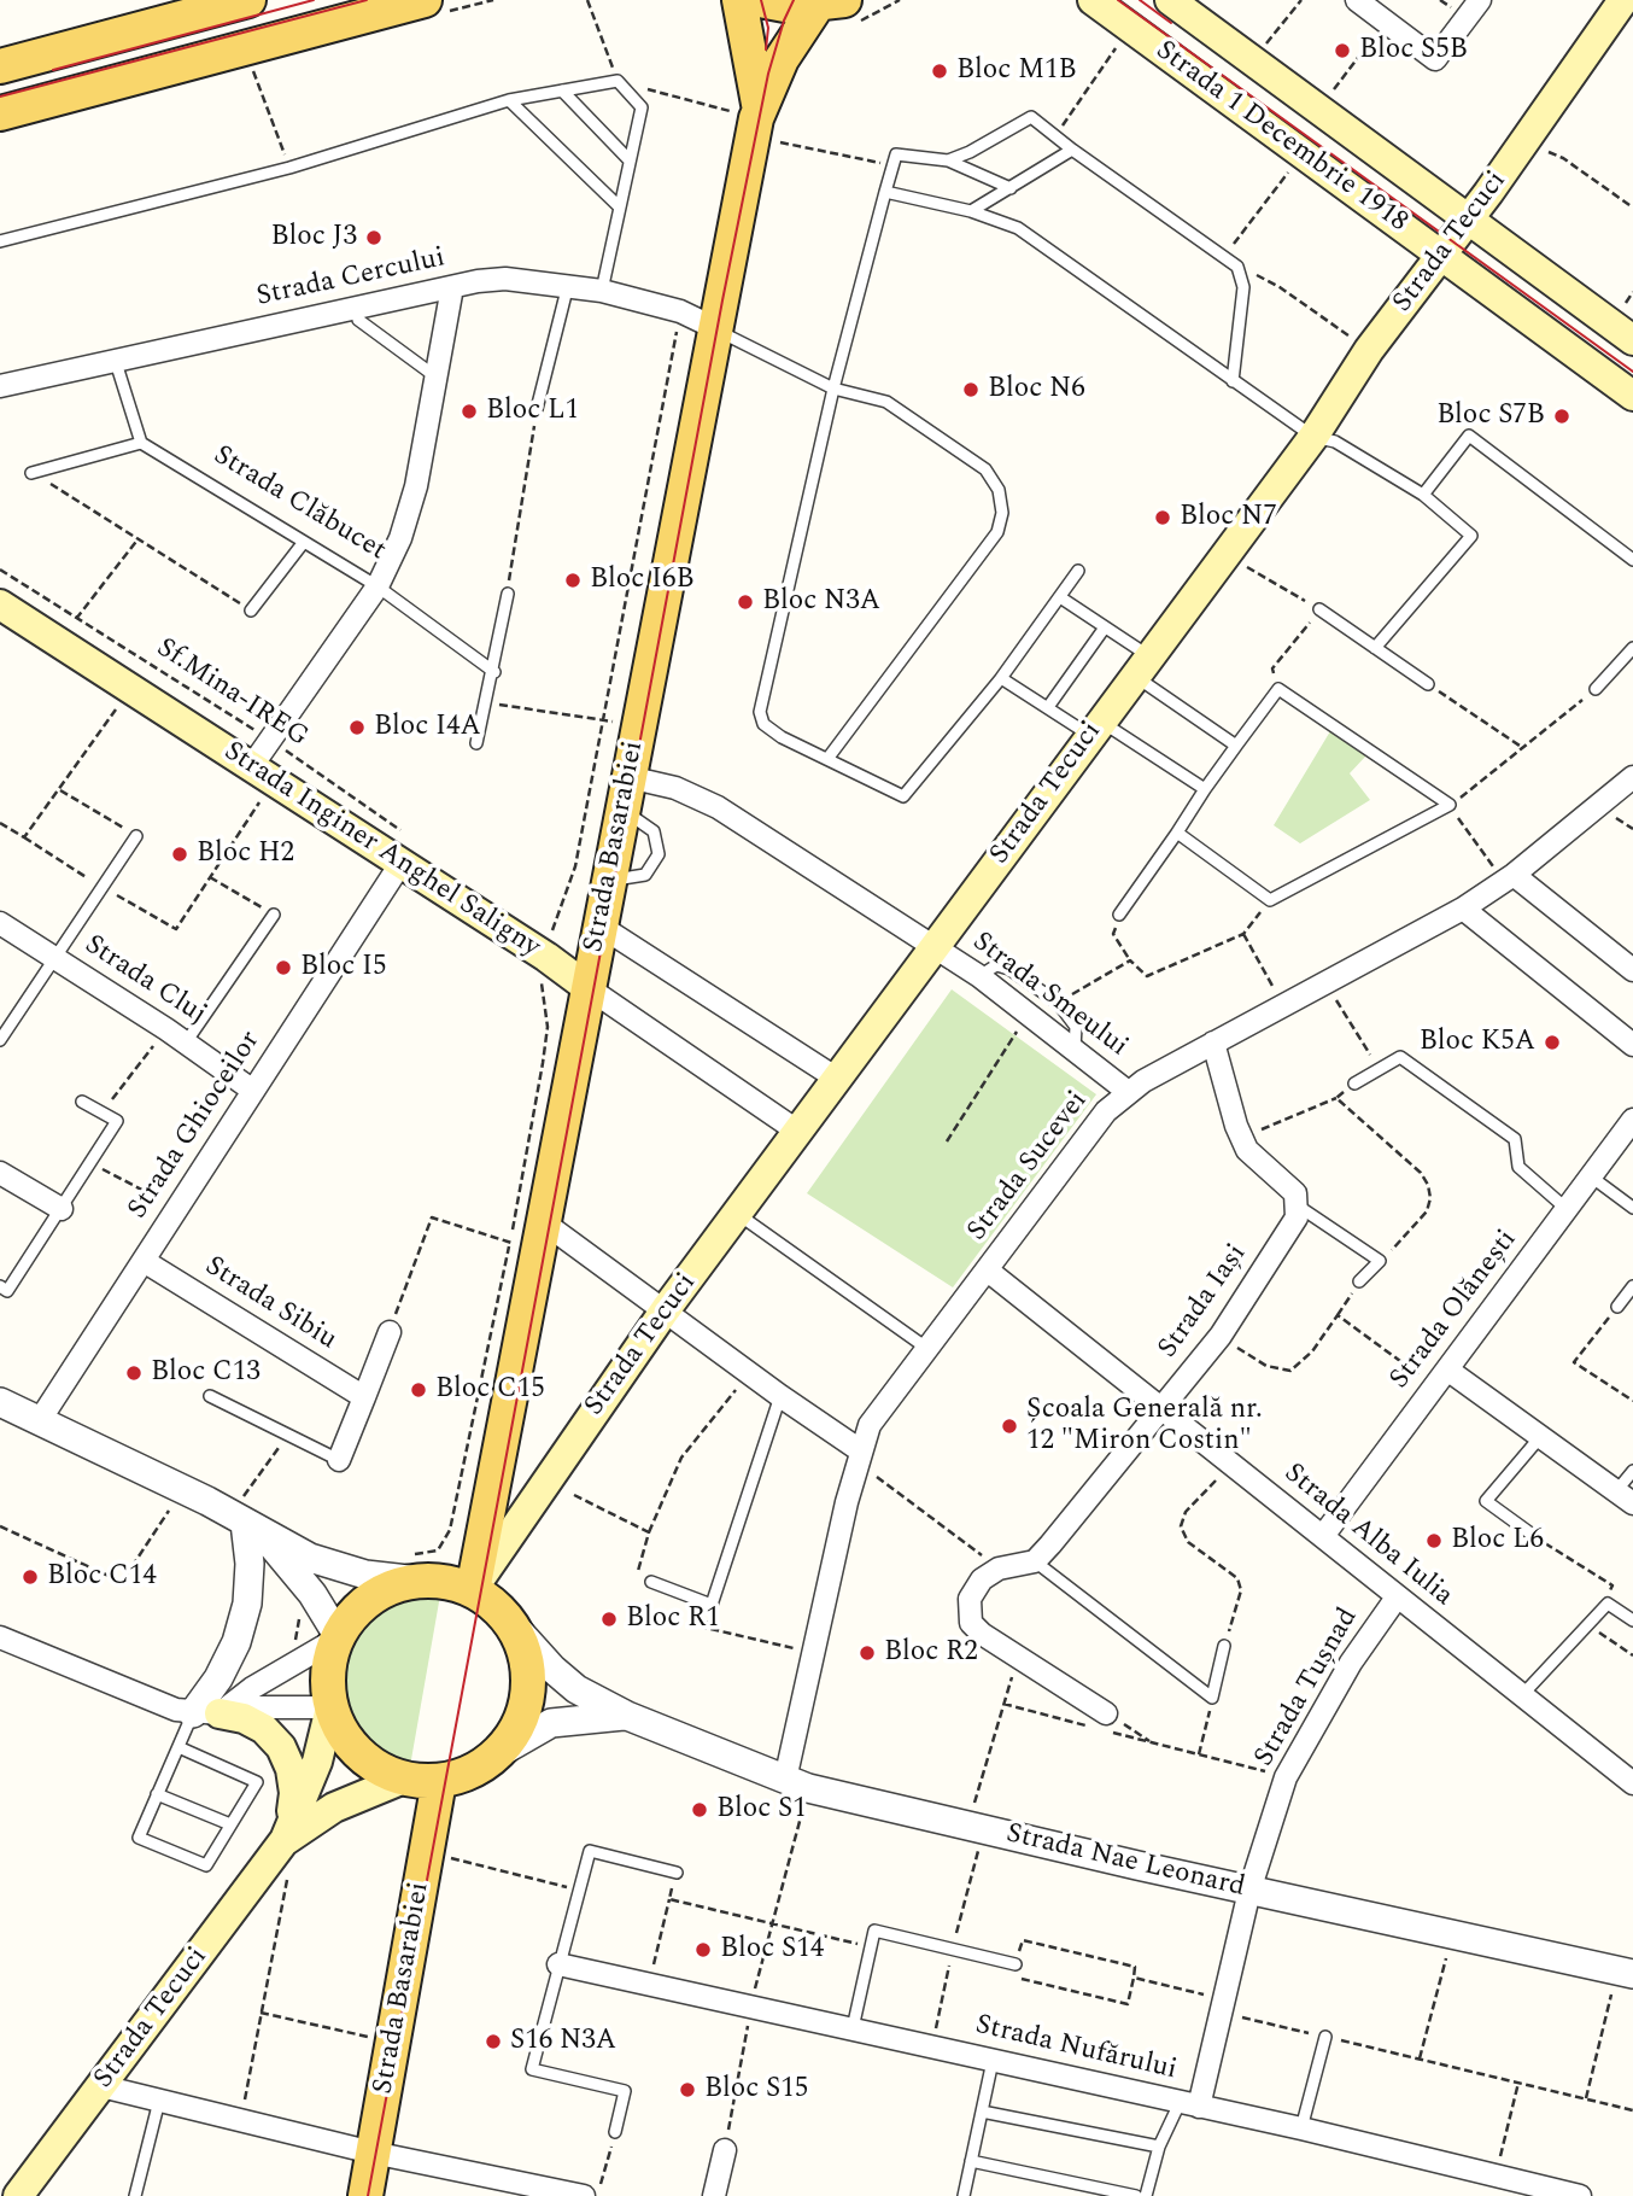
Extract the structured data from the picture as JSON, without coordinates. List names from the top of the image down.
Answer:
{
  "streets": {
    "main road": [
      "Strada 1 Decembrie 1918",
      "Strada Tecuci",
      "Strada Basarabiei",
      "Strada Inginer Anghel Saligny"
    ],
    "street": [
      "Strada Cercului",
      "Strada Cluj",
      "Strada Smeului",
      "Strada Ghioceilor",
      "Strada Sucevei",
      "Strada Iași",
      "Strada Sibiu",
      "Strada Olănești",
      "Strada Alba Iulia",
      "Strada Tușnad",
      "Strada Nae Leonard",
      "Strada Nufărului"
    ],
    "lane": ["Strada Clăbucet"],
    "path": ["Sf.Mina-IREG"]
  },
  "crossings": [
    ["Strada 1 Decembrie 1918", "Strada Tecuci"],
    ["Strada Tecuci", "Strada Basarabiei"],
    ["Strada Tecuci", "Strada Inginer Anghel Saligny"],
    ["Strada Tecuci", "Strada Smeului"],
    ["Strada Tecuci", "Strada Nae Leonard"],
    ["Strada Cercului", "Strada Basarabiei"],
    ["Sf.Mina-IREG", "Strada Inginer Anghel Saligny"],
    ["Sf.Mina-IREG", "Strada Ghioceilor"],
    ["Strada Basarabiei", "Strada Inginer Anghel Saligny"],
    ["Strada Basarabiei", "Strada Nae Leonard"],
    ["Strada Inginer Anghel Saligny", "Strada Ghioceilor"],
    ["Strada Cluj", "Strada Ghioceilor"],
    ["Strada Smeului", "Strada Sucevei"],
    ["Strada Ghioceilor", "Strada Sibiu"],
    ["Strada Sucevei", "Strada Alba Iulia"],
    ["Strada Sucevei", "Strada Nae Leonard"],
    ["Strada Iași", "Strada Alba Iulia"],
    ["Strada Olănești", "Strada Alba Iulia"],
    ["Strada Alba Iulia", "Strada Tușnad"],
    ["Strada Tușnad", "Strada Nae Leonard"],
    ["Strada Tușnad", "Strada Nufărului"]
  ],
  "places": [
    "Bloc S5B",
    "Bloc M1B",
    "Bloc J3",
    "Bloc N6",
    "Bloc L1",
    "Bloc S7B",
    "Bloc N7",
    "Bloc I6B",
    "Bloc N3A",
    "Bloc I4A",
    "Bloc H2",
    "Bloc I5",
    "Bloc K5A",
    "Bloc C13",
    "Bloc C15",
    "Școala Generală nr. 12 \"Miron Costin\"",
    "Bloc L6",
    "Bloc C14",
    "Bloc R1",
    "Bloc R2",
    "Bloc S1",
    "Bloc S14",
    "S16 N3A",
    "Bloc S15"
  ]
}
